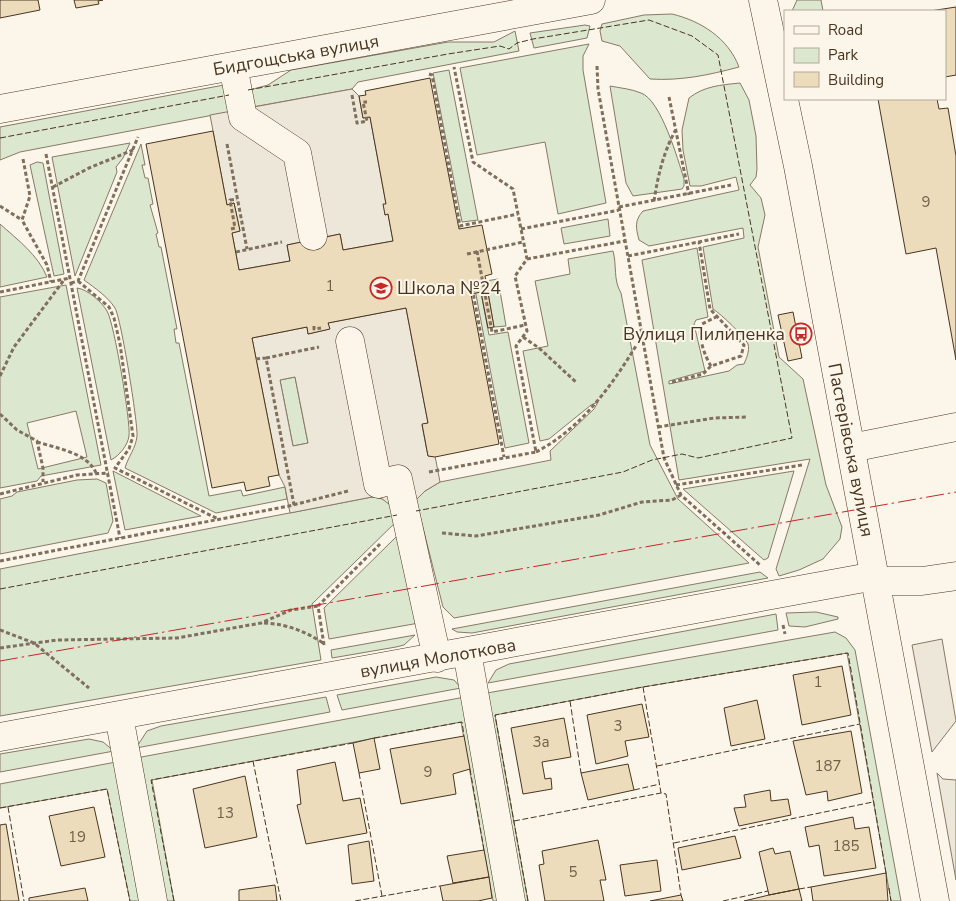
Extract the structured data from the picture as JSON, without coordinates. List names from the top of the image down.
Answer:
{
  "streets": {
    "street": ["Бидгощська вулиця", "Пастерівська вулиця", "вулиця Молоткова"]
  },
  "crossings": [
    ["Пастерівська вулиця", "вулиця Молоткова"]
  ],
  "places": {
    "school or university": ["Школа №24"],
    "bus stop": ["Вулиця Пилипенка"]
  },
  "house_numbers": [
    "9",
    "1",
    "1",
    "3",
    "3а",
    "187",
    "9",
    "13",
    "19",
    "185",
    "5"
  ],
  "legend": ["Road", "Park", "Building"]
}
